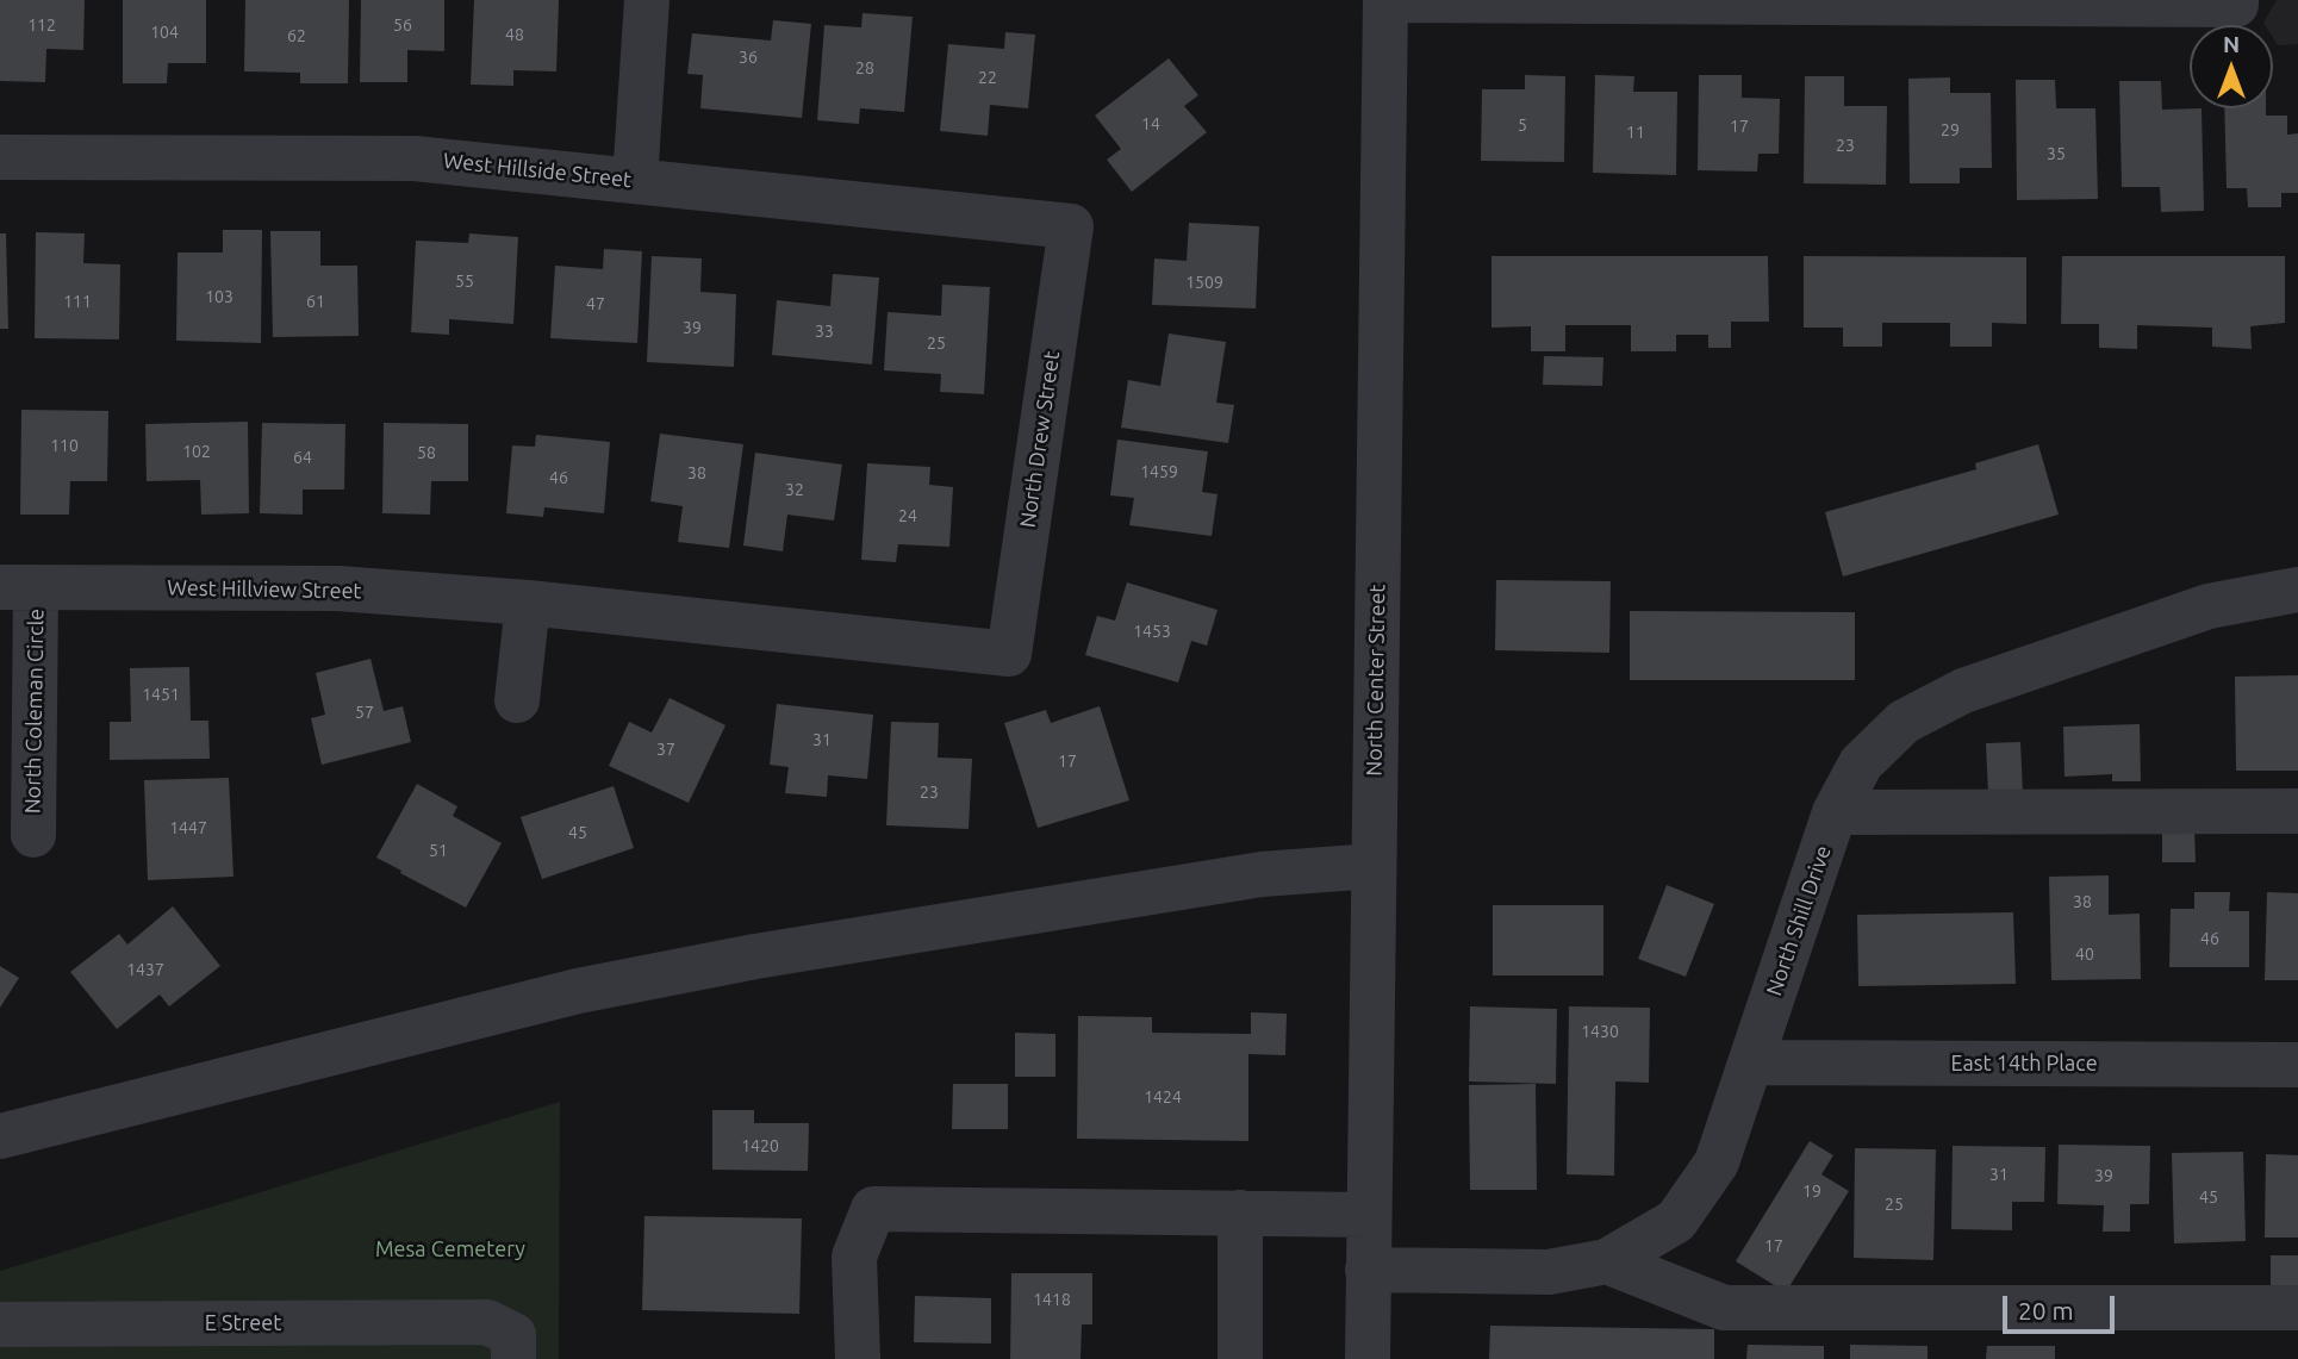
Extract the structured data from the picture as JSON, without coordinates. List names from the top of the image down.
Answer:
{
  "streets": {
    "street": [
      "West Hillside Street",
      "North Drew Street",
      "West Hillview Street",
      "North Center Street",
      "North Coleman Circle",
      "North Shill Drive",
      "East 14th Place",
      "E Street"
    ]
  },
  "crossings": [
    ["West Hillside Street", "North Drew Street"],
    ["North Drew Street", "West Hillview Street"],
    ["West Hillview Street", "North Coleman Circle"],
    ["North Center Street", "North Shill Drive"],
    ["North Shill Drive", "East 14th Place"]
  ],
  "parks": ["Mesa Cemetery"],
  "house_numbers": [
    "112",
    "56",
    "104",
    "48",
    "62",
    "36",
    "28",
    "22",
    "14",
    "5",
    "17",
    "29",
    "11",
    "23",
    "35",
    "55",
    "1509",
    "103",
    "111",
    "61",
    "47",
    "39",
    "33",
    "25",
    "110",
    "102",
    "58",
    "64",
    "1459",
    "38",
    "46",
    "32",
    "24",
    "1453",
    "1451",
    "57",
    "31",
    "37",
    "17",
    "23",
    "1447",
    "45",
    "51",
    "38",
    "46",
    "40",
    "1437",
    "1430",
    "1424",
    "1420",
    "31",
    "39",
    "19",
    "45",
    "25",
    "17",
    "1418"
  ],
  "scale_bar": "20 m",
  "north": "top"
}
